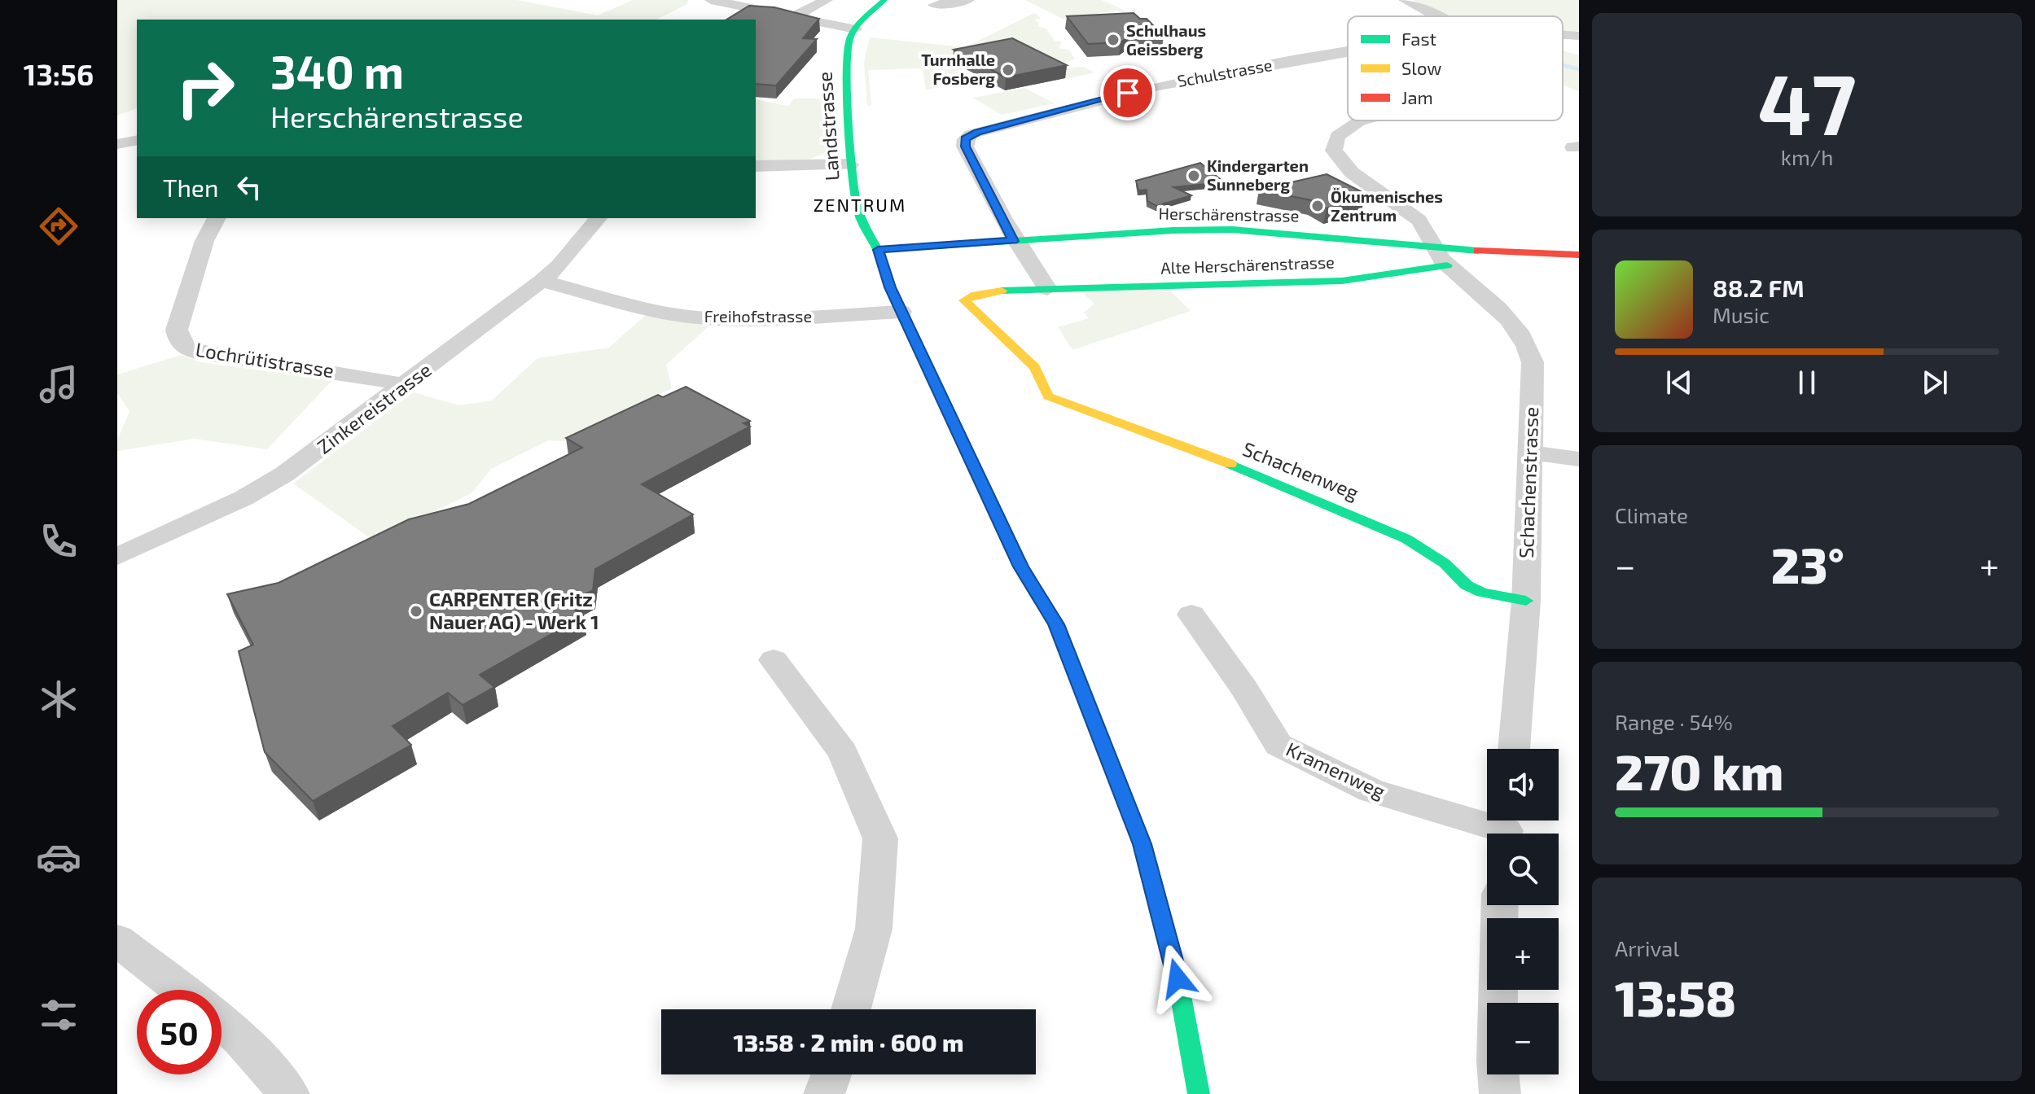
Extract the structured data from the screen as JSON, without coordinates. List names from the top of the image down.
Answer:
{
  "streets": {
    "main road": [
      "Landstrasse",
      "Herschärenstrasse",
      "Alte Herschärenstrasse",
      "Schachenweg"
    ],
    "street": [
      "Schulstrasse",
      "Freihofstrasse",
      "Lochrütistrasse",
      "Zinkereistrasse",
      "Schachenstrasse",
      "Kramenweg"
    ]
  },
  "crossings": [
    ["Schulstrasse", "Herschärenstrasse"],
    ["Schulstrasse", "Alte Herschärenstrasse"],
    ["Landstrasse", "Herschärenstrasse"],
    ["Landstrasse", "Freihofstrasse"],
    ["Herschärenstrasse", "Schachenstrasse"],
    ["Alte Herschärenstrasse", "Schachenweg"],
    ["Alte Herschärenstrasse", "Schachenstrasse"],
    ["Freihofstrasse", "Zinkereistrasse"],
    ["Lochrütistrasse", "Zinkereistrasse"],
    ["Schachenweg", "Schachenstrasse"]
  ],
  "districts": ["ZENTRUM"],
  "places": [
    "Schulhaus Geissberg",
    "Turnhalle Fosberg",
    "Kindergarten Sunneberg",
    "Ökumenisches Zentrum",
    "CARPENTER (Fritz Nauer AG) - Werk 1"
  ],
  "legend": ["Fast", "Slow", "Jam"],
  "page": {
    "tabs": "13:56",
    "tile": [
      ["47", "km/h"],
      "Climate",
      ["Range · 54%", "270 km"],
      ["Arrival", "13:58"]
    ],
    "turn": ["340 m", "Herschärenstrasse"],
    "then": "Then",
    "song": ["88.2 FM", "Music"],
    "heat": ["−", "23°", "+"],
    "map_buttons": ["+", "−"],
    "limit": "50",
    "trip": "13:58 · 2 min · 600 m"
  }
}
